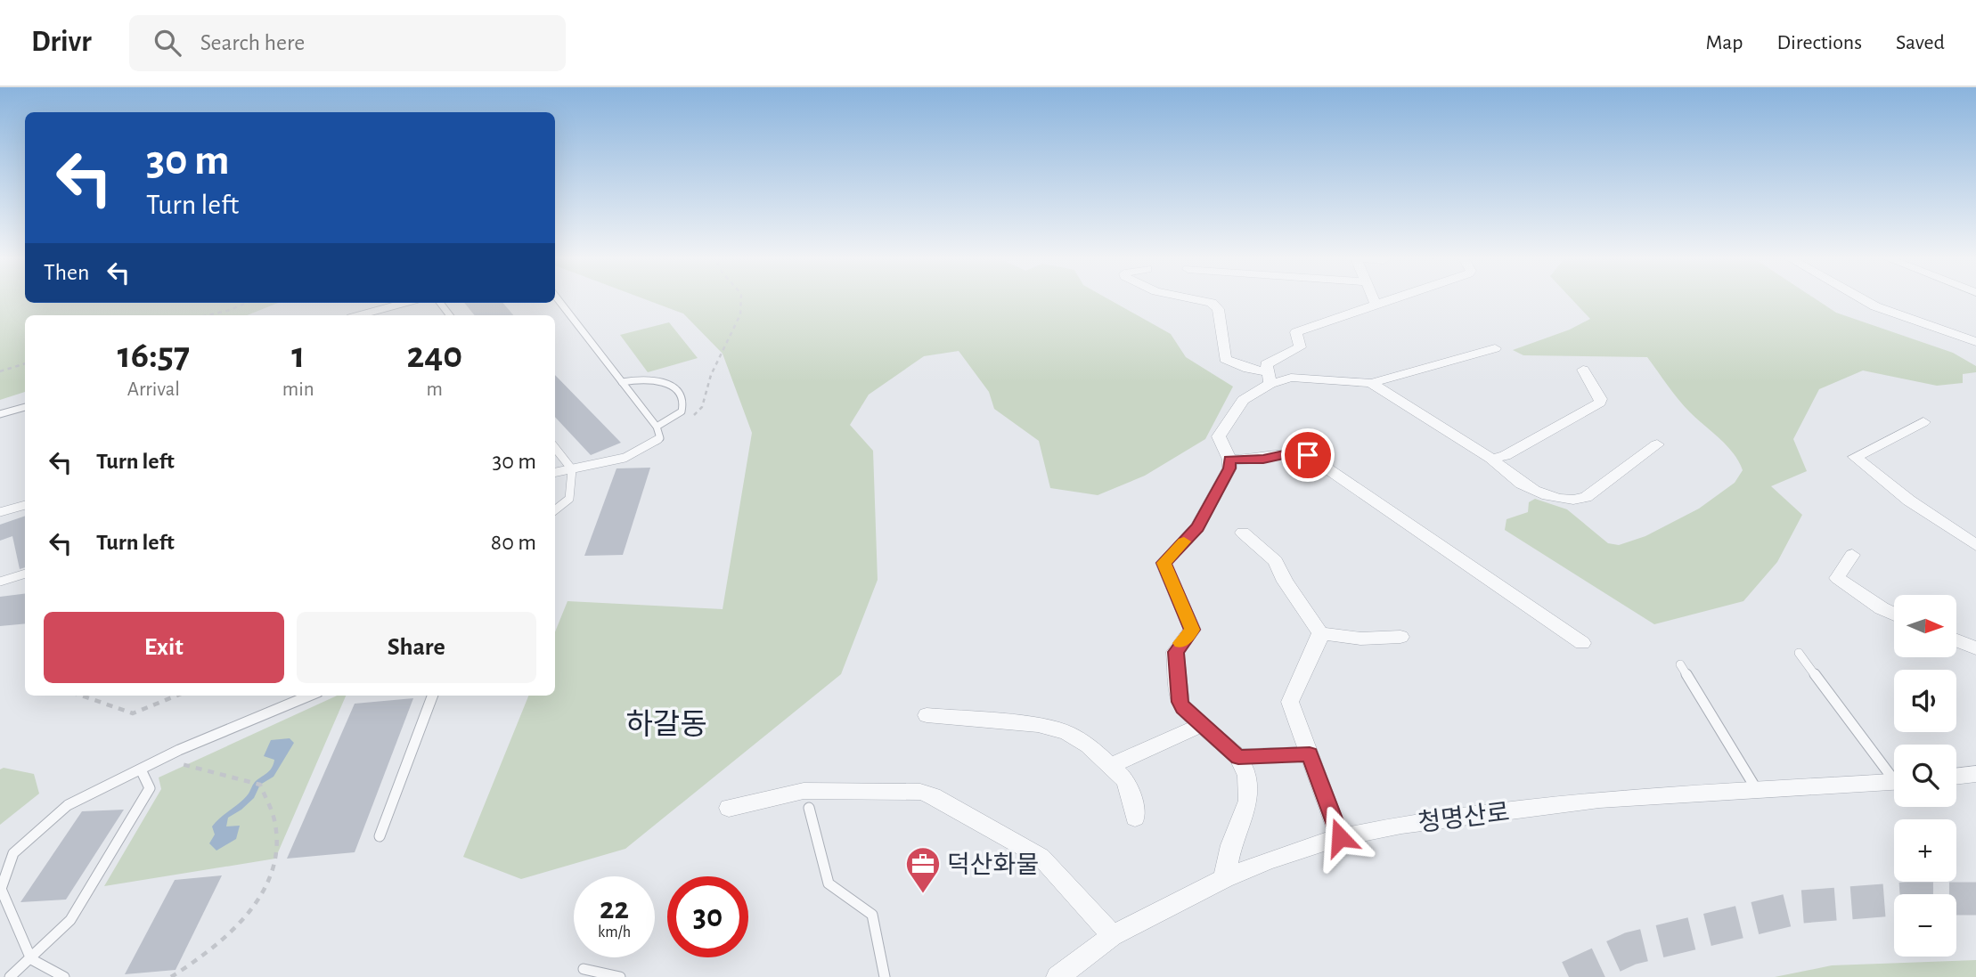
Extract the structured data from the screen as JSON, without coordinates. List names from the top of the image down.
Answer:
{
  "streets": {
    "street": ["청명산로"]
  },
  "districts": ["하갈동"],
  "places": {
    "office": ["덕산화물"]
  },
  "north": "right",
  "page": {
    "header": "Drivr",
    "search": "Search here",
    "nav": ["Map", "Directions", "Saved"],
    "turn": ["30 m", "Turn left"],
    "then": "Then",
    "eta": [
      "16:57",
      "Arrival",
      "1",
      "min",
      "240",
      "m"
    ],
    "list": [
      {
        "name": "Turn left",
        "value": "30 m"
      },
      {
        "name": "Turn left",
        "value": "80 m"
      }
    ],
    "map_buttons": ["+", "−"],
    "buttons": ["Exit", "Share"],
    "speed": "22 km/h",
    "limit": "30"
  }
}
